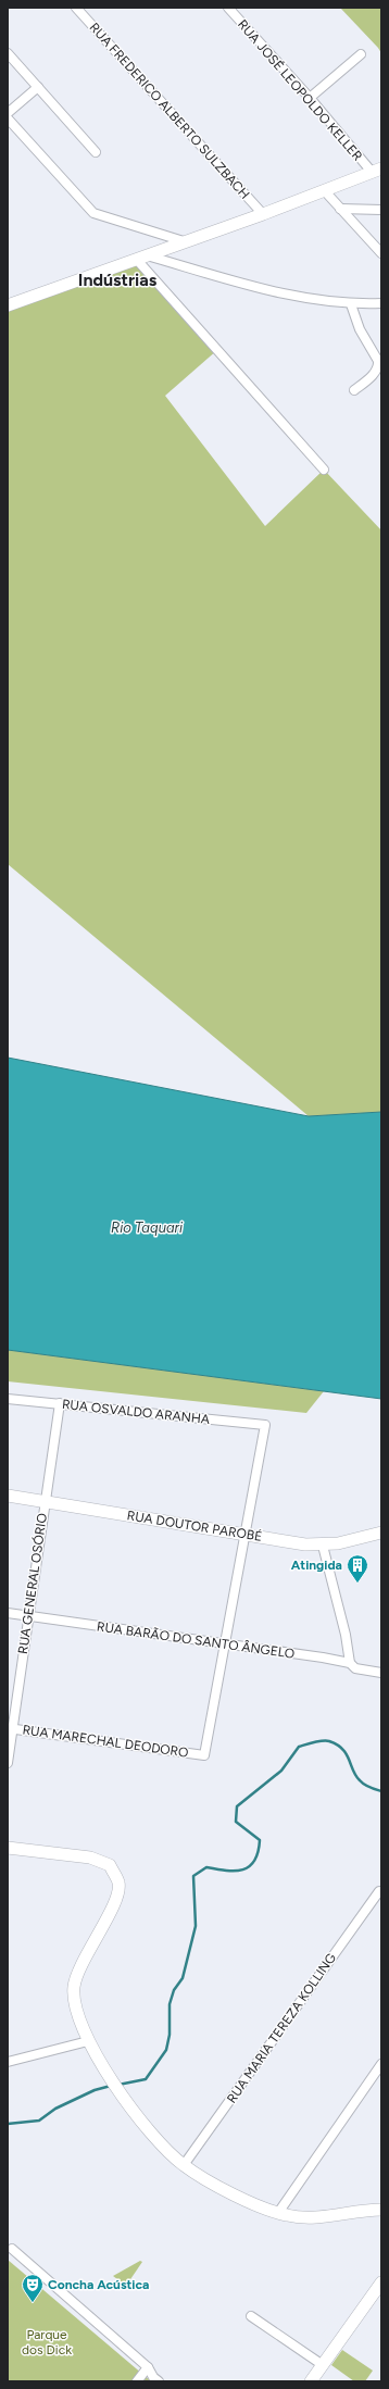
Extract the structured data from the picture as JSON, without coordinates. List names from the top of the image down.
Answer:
{
  "streets": {
    "main road": ["RUA DOUTOR PAROBÉ"],
    "street": [
      "RUA JOSÉ LEOPOLDO KELLER",
      "RUA FREDERICO ALBERTO SULZBACH",
      "RUA OSVALDO ARANHA",
      "RUA GENERAL OSÓRIO",
      "RUA BARÃO DO SANTO ÂNGELO",
      "RUA MARECHAL DEODORO",
      "RUA MARIA TEREZA KOLLING"
    ]
  },
  "crossings": [
    ["RUA OSVALDO ARANHA", "RUA DOUTOR PAROBÉ"],
    ["RUA OSVALDO ARANHA", "RUA GENERAL OSÓRIO"],
    ["RUA DOUTOR PAROBÉ", "RUA GENERAL OSÓRIO"],
    ["RUA GENERAL OSÓRIO", "RUA BARÃO DO SANTO ÂNGELO"],
    ["RUA GENERAL OSÓRIO", "RUA MARECHAL DEODORO"],
    ["RUA BARÃO DO SANTO ÂNGELO", "RUA MARECHAL DEODORO"]
  ],
  "districts": ["Indústrias"],
  "water": ["Rio Taquari"],
  "parks": ["Parque dos Dick"],
  "places": {
    "building": ["Atingida"],
    "theatre": ["Concha Acústica"]
  }
}
